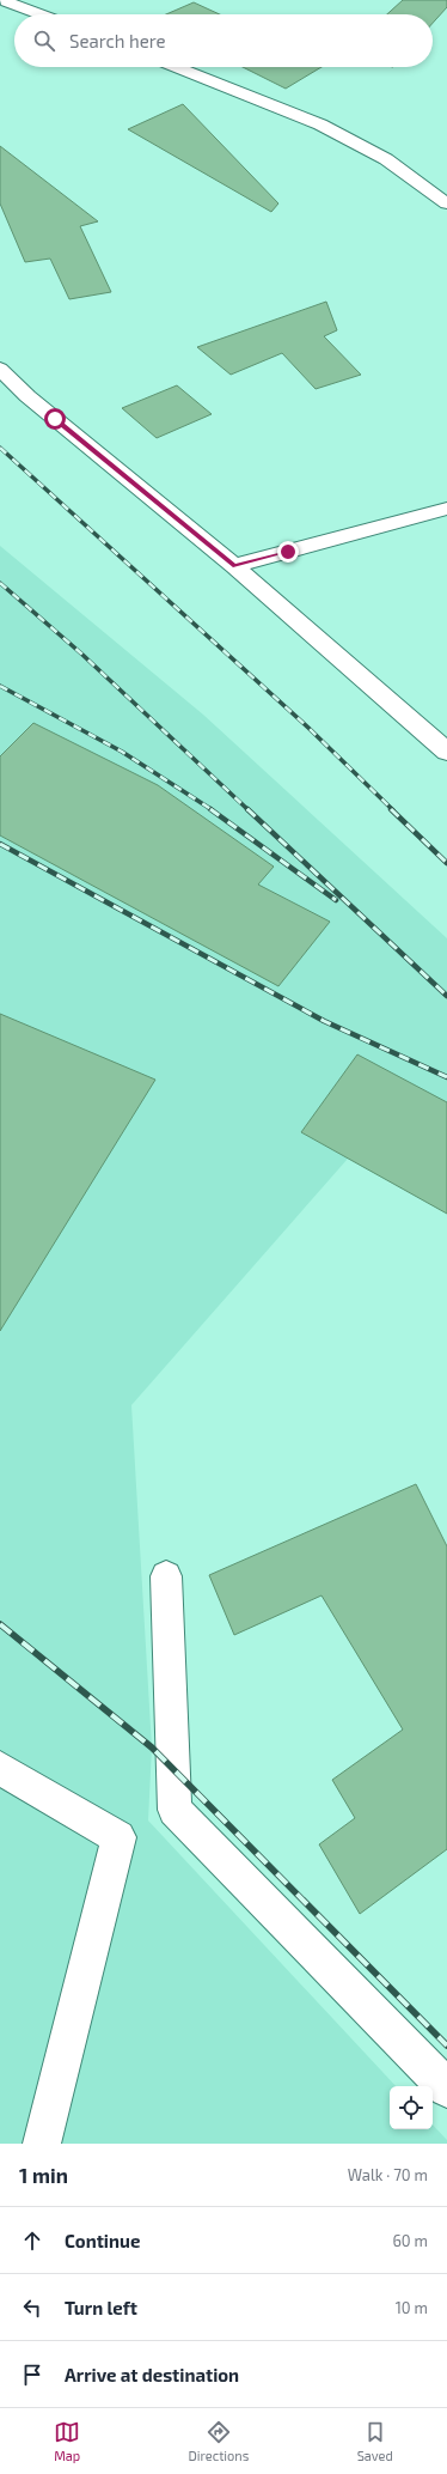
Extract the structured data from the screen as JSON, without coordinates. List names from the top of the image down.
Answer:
{
  "page": {
    "search": "Search here",
    "heading": ["1 min", "Walk · 70 m"],
    "list": [
      ["Continue", "60 m"],
      ["Turn left", "10 m"],
      "Arrive at destination"
    ],
    "nav": ["Map", "Directions", "Saved"]
  }
}
